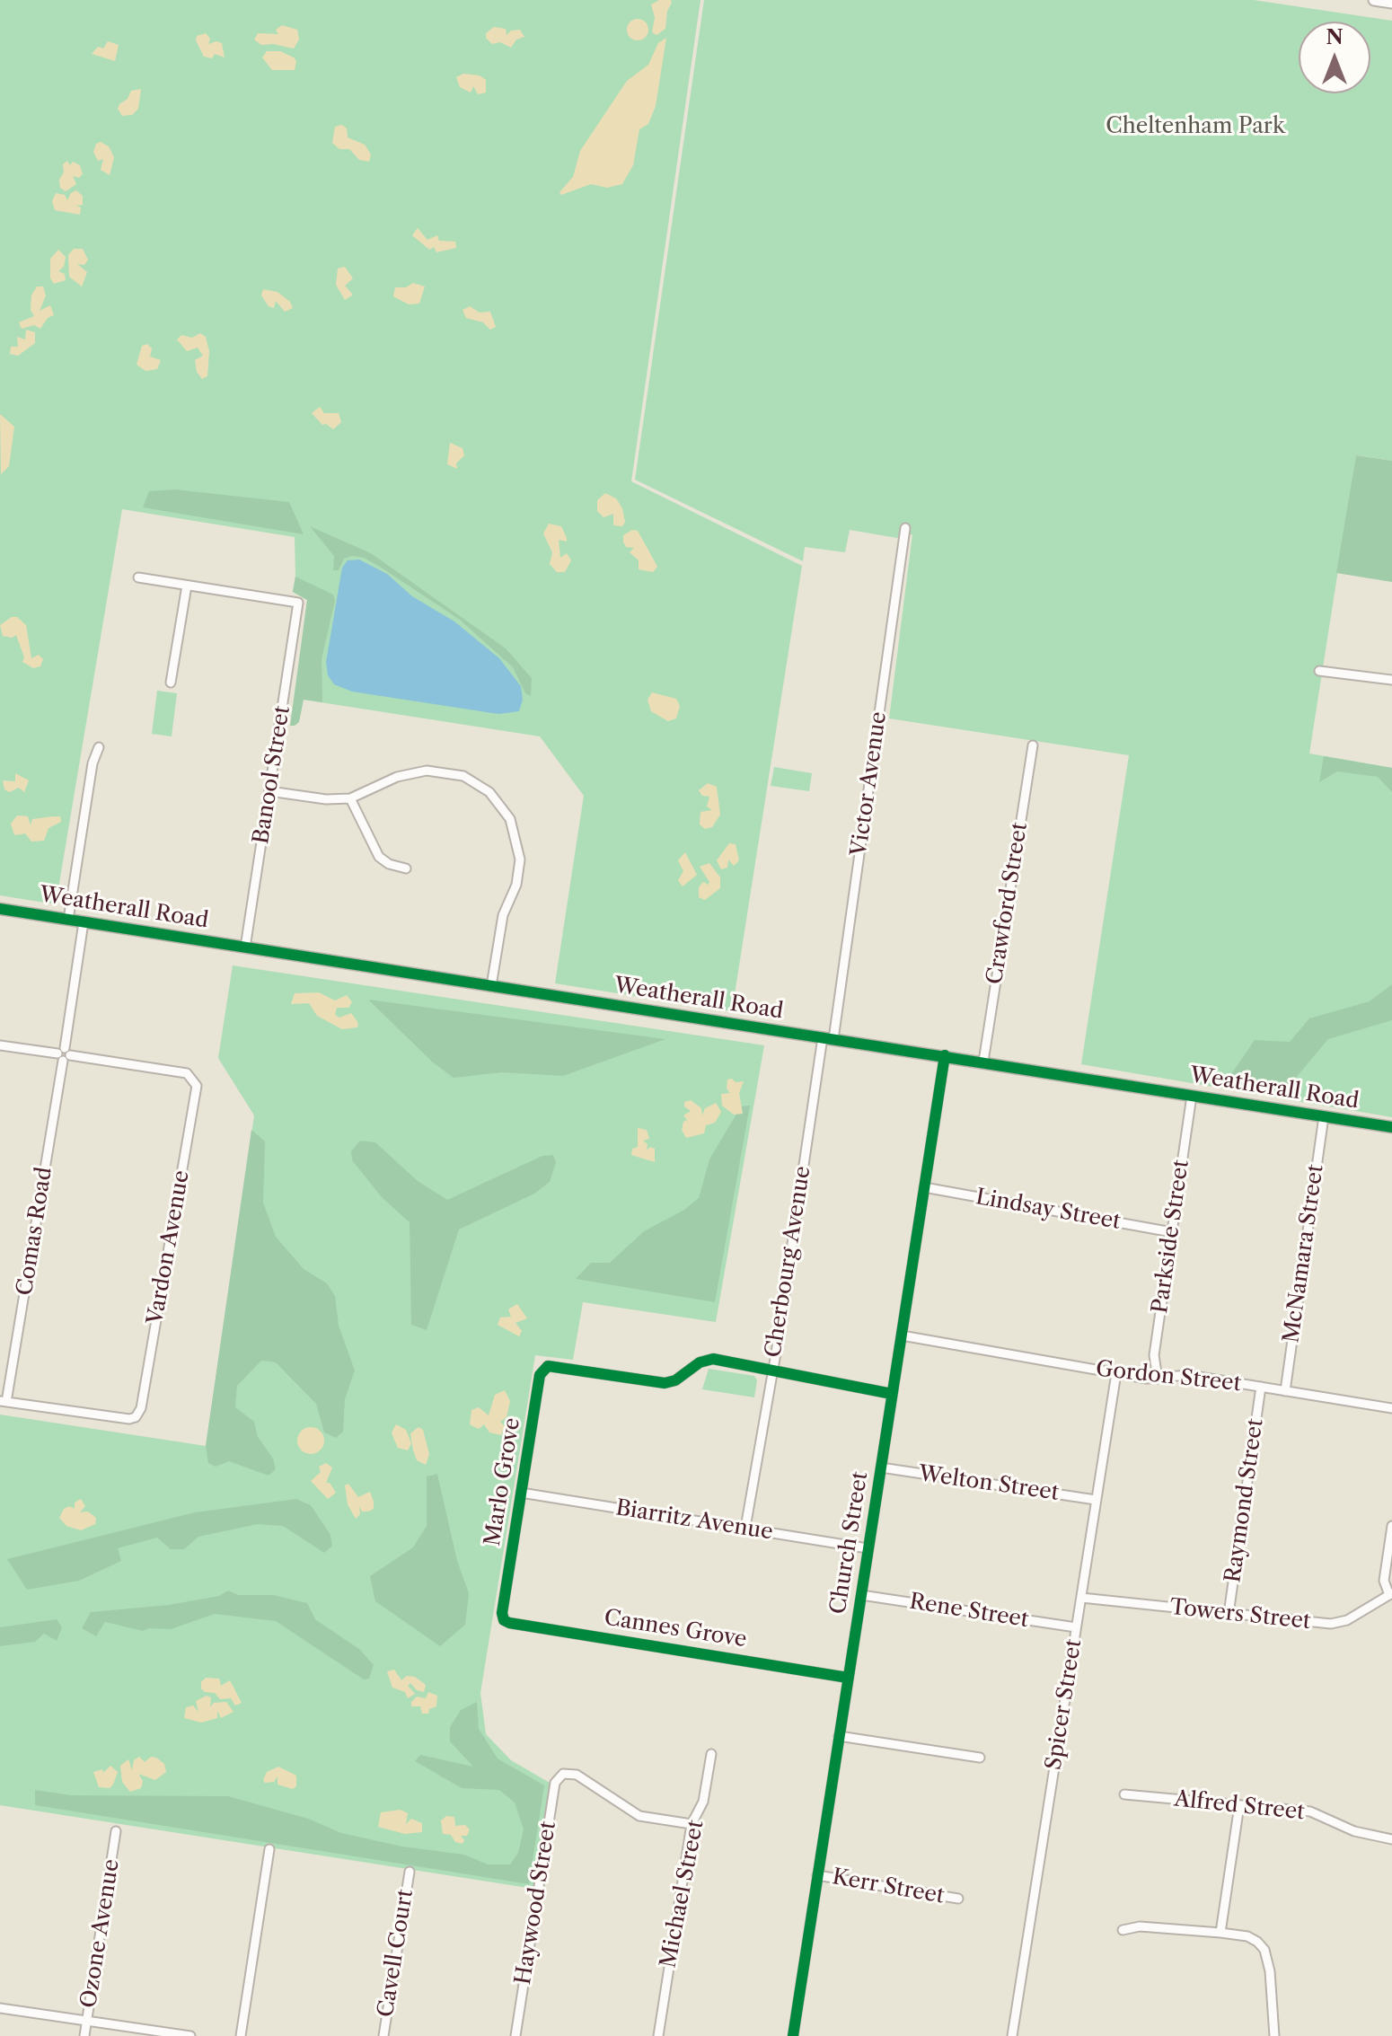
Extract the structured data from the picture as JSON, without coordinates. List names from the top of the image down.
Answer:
{
  "streets": {
    "street": [
      "Banool Street",
      "Victor Avenue",
      "Crawford Street",
      "Weatherall Road",
      "Lindsay Street",
      "Comas Road",
      "Parkside Street",
      "Vardon Avenue",
      "McNamara Street",
      "Cherbourg Avenue",
      "Gordon Street",
      "Marlo Grove",
      "Welton Street",
      "Raymond Street",
      "Biarritz Avenue",
      "Church Street",
      "Rene Street",
      "Towers Street",
      "Cannes Grove",
      "Spicer Street",
      "Alfred Street",
      "Kerr Street",
      "Michael Street",
      "Haywood Street",
      "Ozone Avenue",
      "Cavell Court"
    ]
  },
  "crossings": [
    ["Banool Street", "Weatherall Road"],
    ["Victor Avenue", "Weatherall Road"],
    ["Victor Avenue", "Cherbourg Avenue"],
    ["Crawford Street", "Weatherall Road"],
    ["Weatherall Road", "Comas Road"],
    ["Weatherall Road", "Parkside Street"],
    ["Weatherall Road", "McNamara Street"],
    ["Weatherall Road", "Cherbourg Avenue"],
    ["Weatherall Road", "Church Street"],
    ["Lindsay Street", "Parkside Street"],
    ["Lindsay Street", "Church Street"],
    ["Comas Road", "Vardon Avenue"],
    ["Parkside Street", "Gordon Street"],
    ["McNamara Street", "Gordon Street"],
    ["Cherbourg Avenue", "Marlo Grove"],
    ["Cherbourg Avenue", "Biarritz Avenue"],
    ["Gordon Street", "Raymond Street"],
    ["Gordon Street", "Church Street"],
    ["Gordon Street", "Spicer Street"],
    ["Marlo Grove", "Biarritz Avenue"],
    ["Marlo Grove", "Cannes Grove"],
    ["Welton Street", "Church Street"],
    ["Welton Street", "Spicer Street"],
    ["Raymond Street", "Towers Street"],
    ["Biarritz Avenue", "Church Street"],
    ["Church Street", "Rene Street"],
    ["Church Street", "Cannes Grove"],
    ["Church Street", "Kerr Street"],
    ["Rene Street", "Spicer Street"],
    ["Towers Street", "Spicer Street"],
    ["Michael Street", "Haywood Street"]
  ],
  "parks": ["Cheltenham Park"],
  "north": "top"
}
